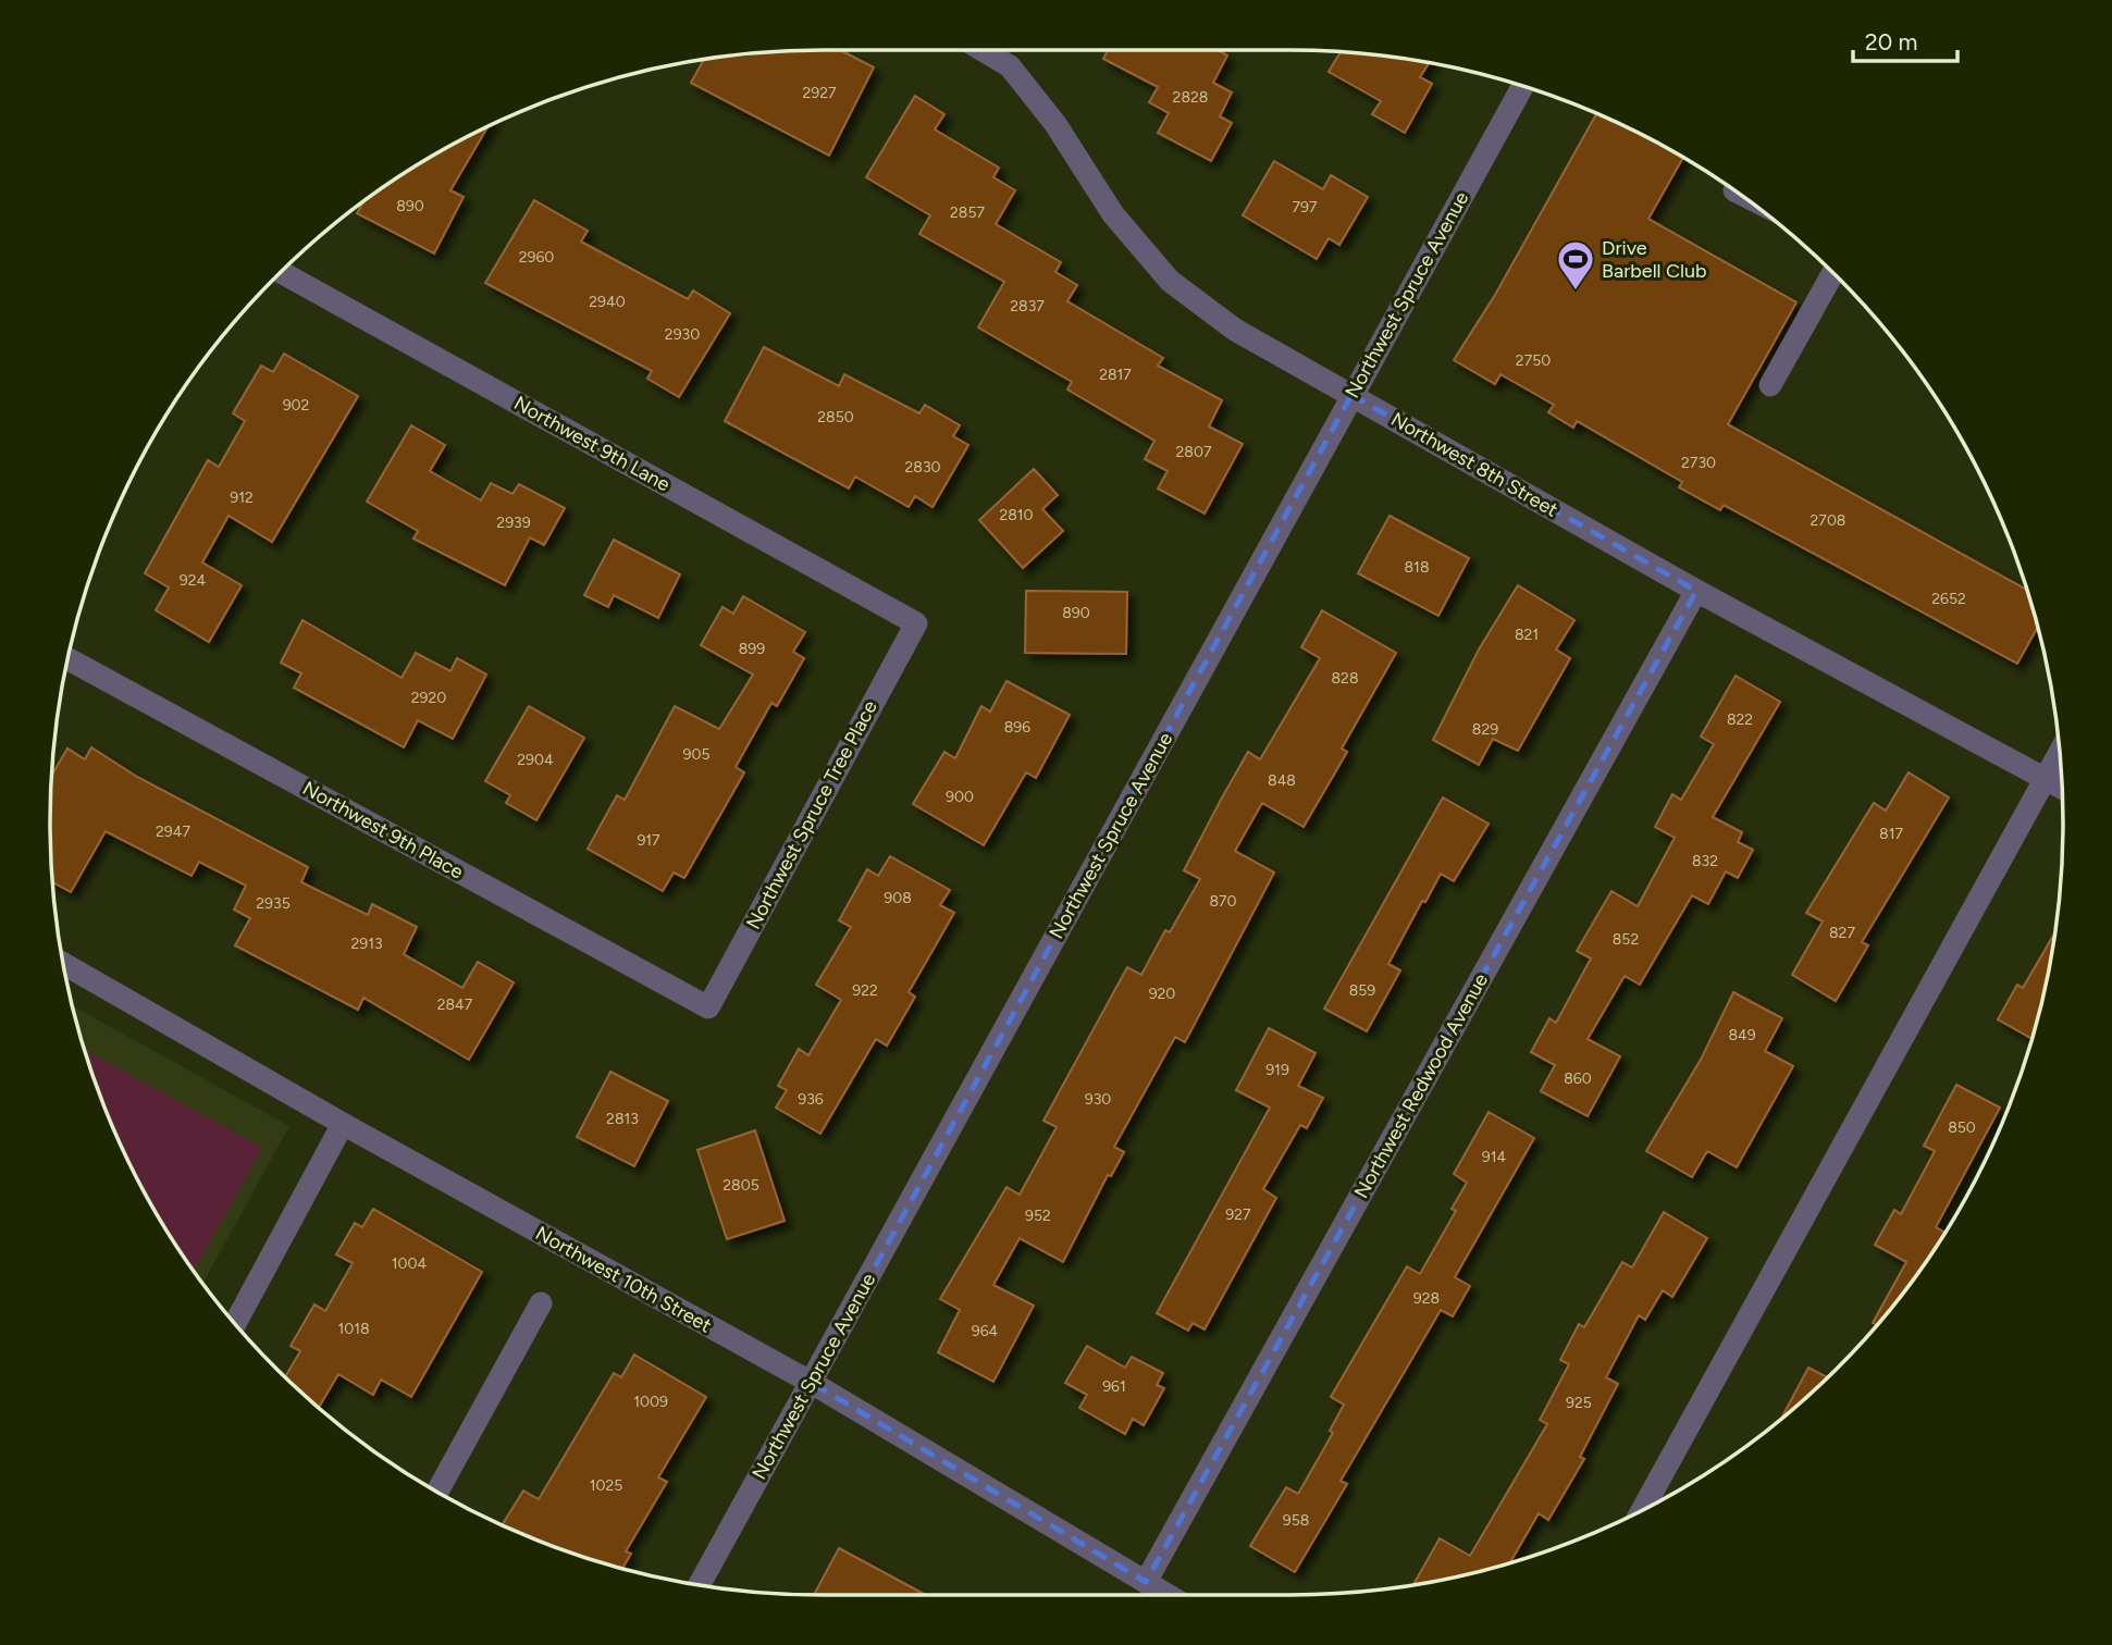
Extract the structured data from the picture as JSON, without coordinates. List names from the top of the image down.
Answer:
{
  "streets": {
    "street": [
      "Northwest Spruce Avenue",
      "Northwest 9th Lane",
      "Northwest 8th Street",
      "Northwest Spruce Tree Place",
      "Northwest 9th Place",
      "Northwest Redwood Avenue",
      "Northwest 10th Street"
    ]
  },
  "crossings": [
    ["Northwest Spruce Avenue", "Northwest 8th Street"],
    ["Northwest Spruce Avenue", "Northwest 10th Street"],
    ["Northwest 9th Lane", "Northwest Spruce Tree Place"],
    ["Northwest 8th Street", "Northwest Redwood Avenue"],
    ["Northwest Spruce Tree Place", "Northwest 9th Place"],
    ["Northwest Redwood Avenue", "Northwest 10th Street"]
  ],
  "places": {
    "sports": ["Drive Barbell Club"]
  },
  "house_numbers": [
    "2927",
    "2828",
    "890",
    "797",
    "2857",
    "2960",
    "2940",
    "2837",
    "2930",
    "2750",
    "2817",
    "902",
    "2850",
    "2807",
    "2730",
    "2830",
    "912",
    "2810",
    "2708",
    "2939",
    "818",
    "924",
    "2652",
    "890",
    "821",
    "899",
    "828",
    "2920",
    "822",
    "896",
    "829",
    "905",
    "2904",
    "848",
    "900",
    "2947",
    "817",
    "917",
    "832",
    "908",
    "870",
    "2935",
    "827",
    "852",
    "2913",
    "922",
    "859",
    "920",
    "2847",
    "849",
    "919",
    "860",
    "936",
    "930",
    "2813",
    "850",
    "914",
    "2805",
    "927",
    "952",
    "1004",
    "928",
    "1018",
    "964",
    "961",
    "1009",
    "925",
    "1025",
    "958"
  ],
  "scale_bar": "20 m"
}
